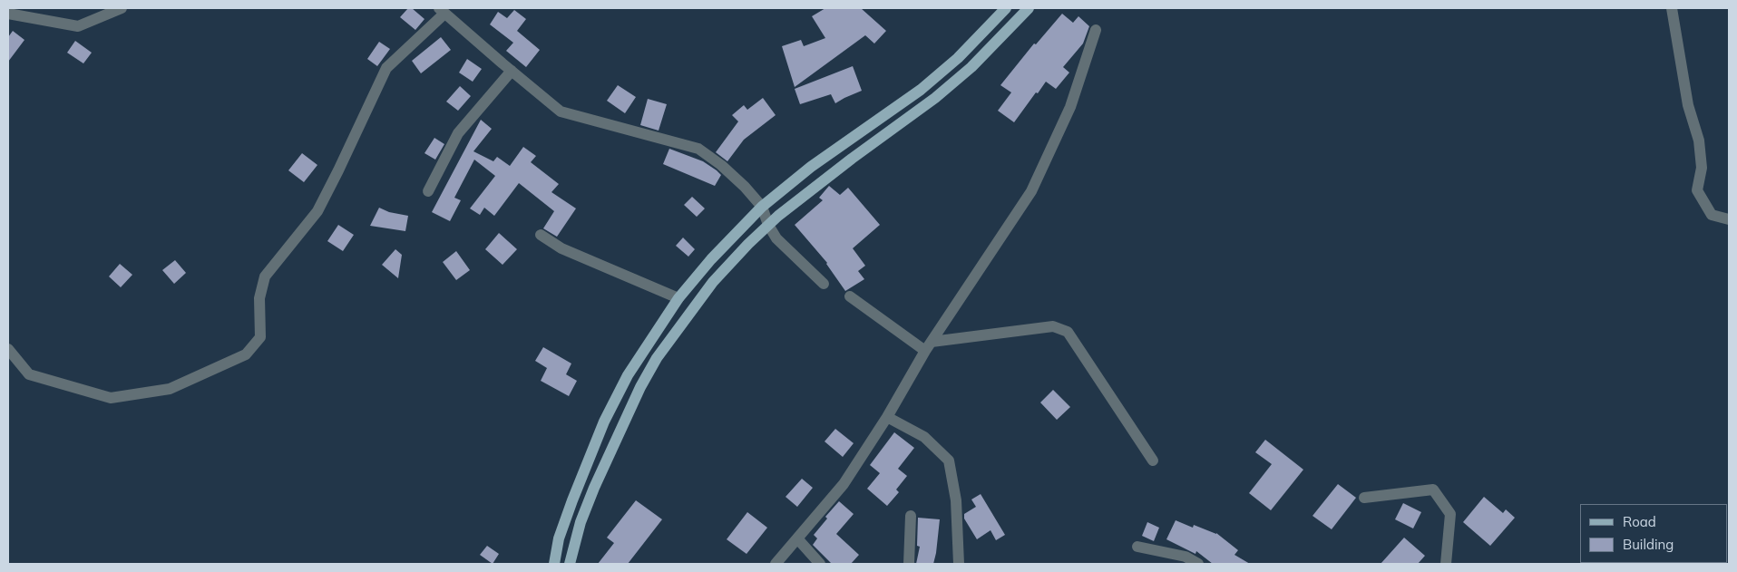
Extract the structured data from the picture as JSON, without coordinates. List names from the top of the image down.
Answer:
{
  "legend": ["Road", "Building"]
}
